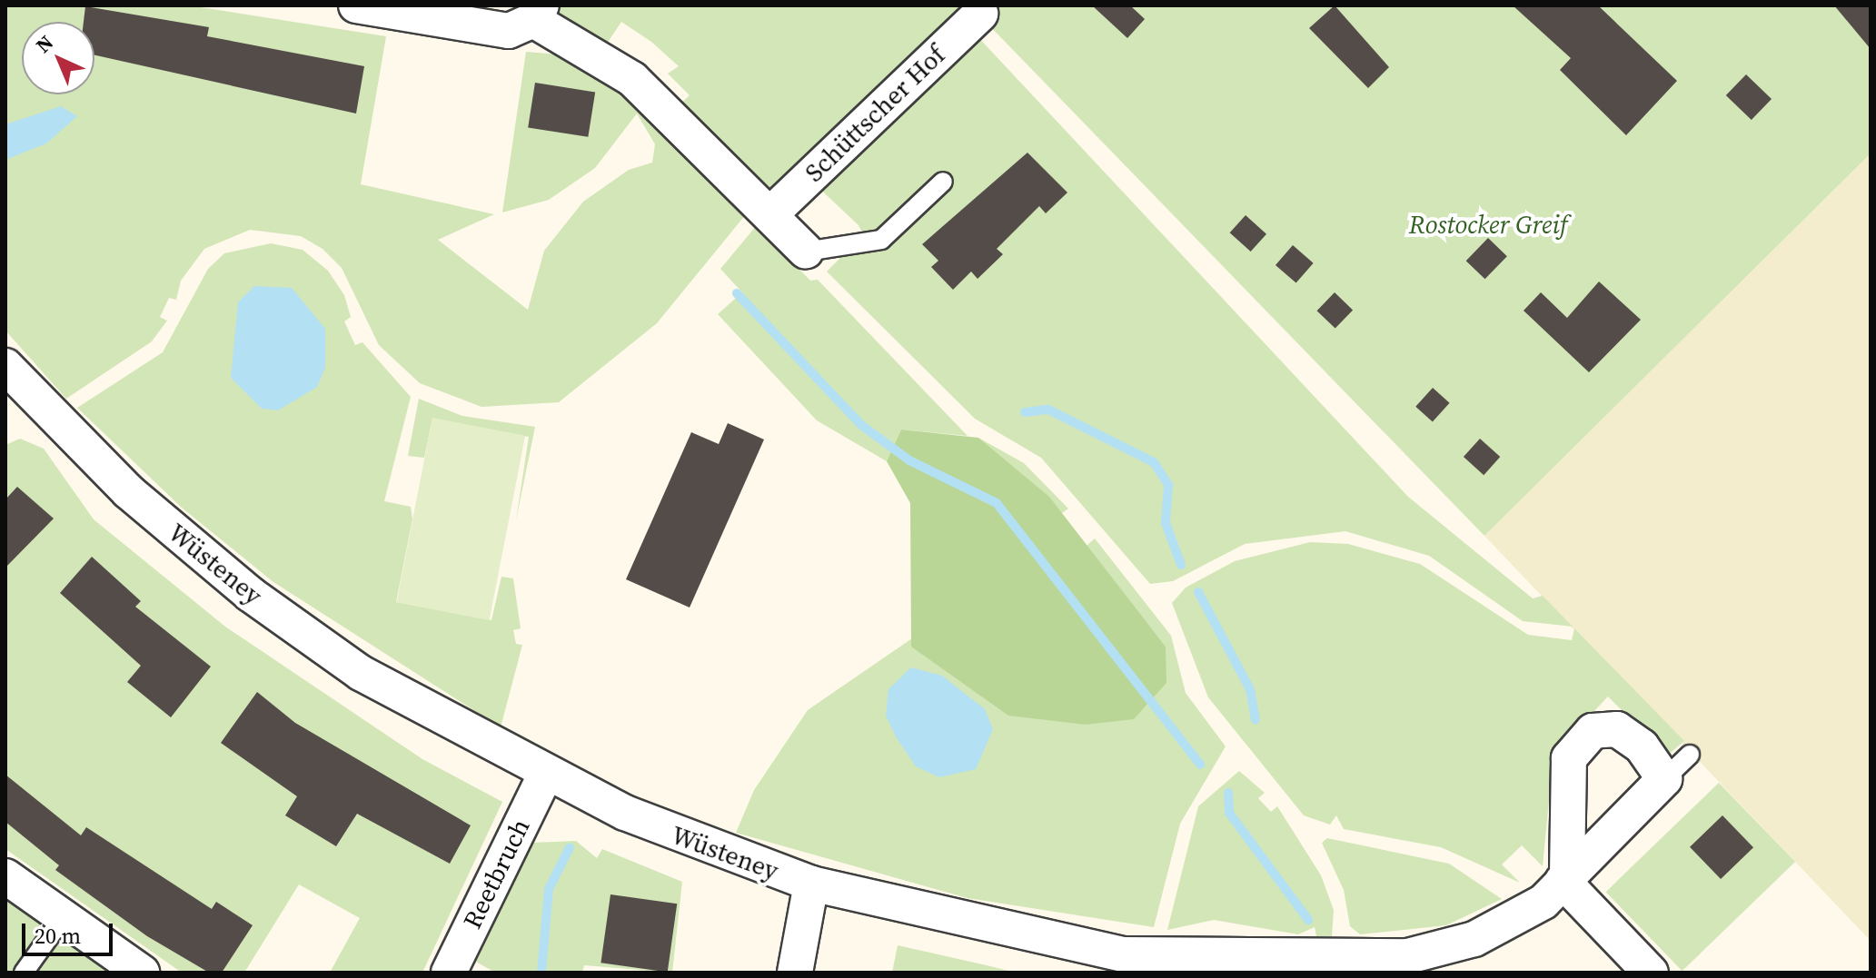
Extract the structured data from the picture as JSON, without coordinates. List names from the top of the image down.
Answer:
{
  "streets": {
    "street": ["Schüttscher Hof", "Wüsteney", "Reetbruch"]
  },
  "crossings": [
    ["Wüsteney", "Reetbruch"]
  ],
  "parks": ["Rostocker Greif"],
  "scale_bar": "20 m",
  "north": "top left"
}
